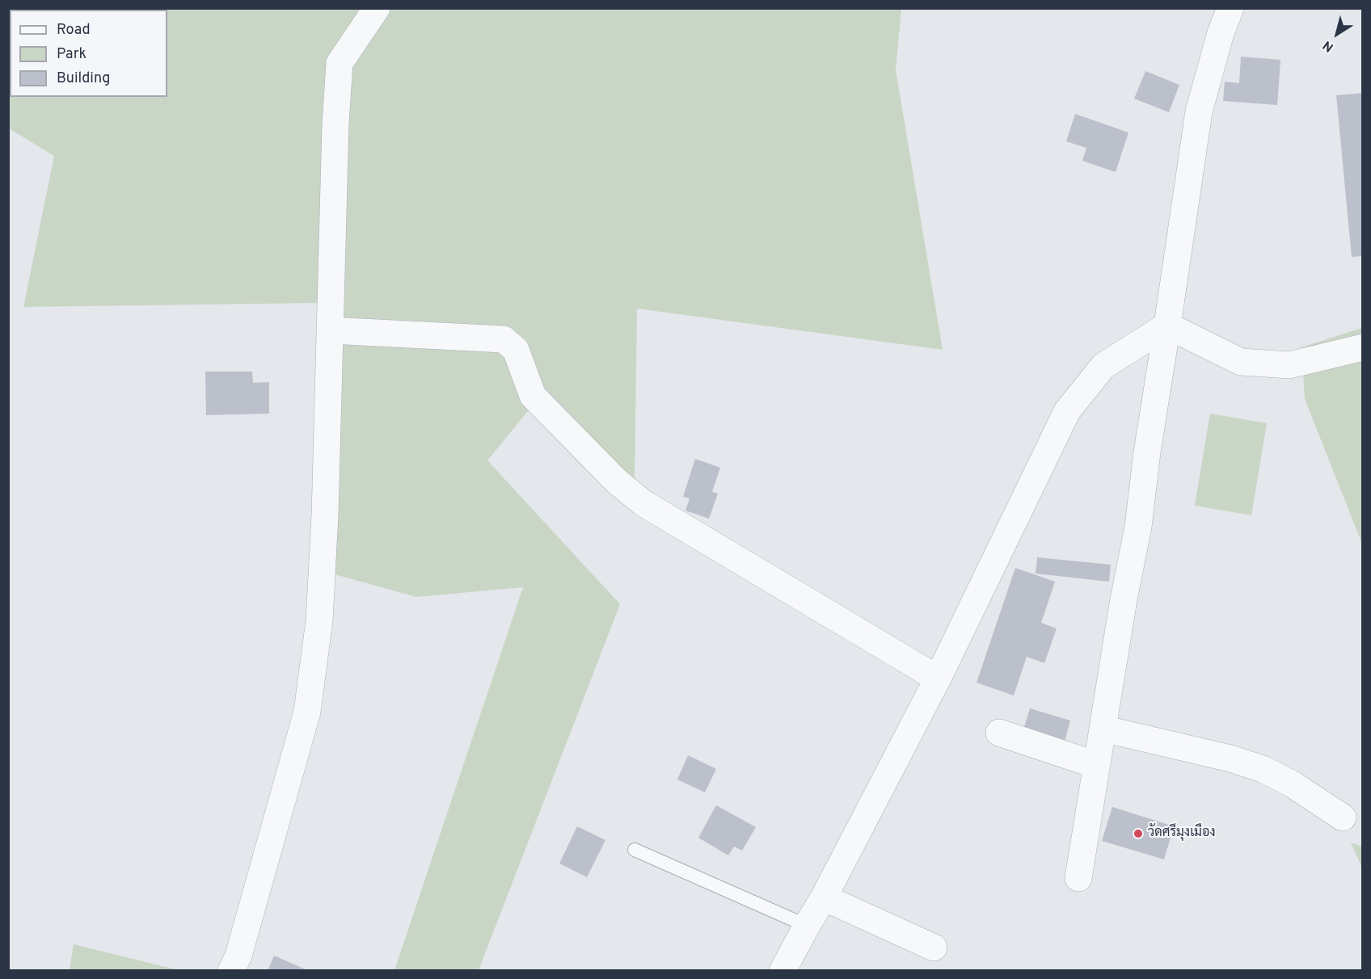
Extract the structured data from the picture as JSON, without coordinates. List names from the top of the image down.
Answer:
{
  "places": ["วัดศรีมุงเมือง"],
  "legend": ["Road", "Park", "Building"],
  "north": "bottom left"
}
